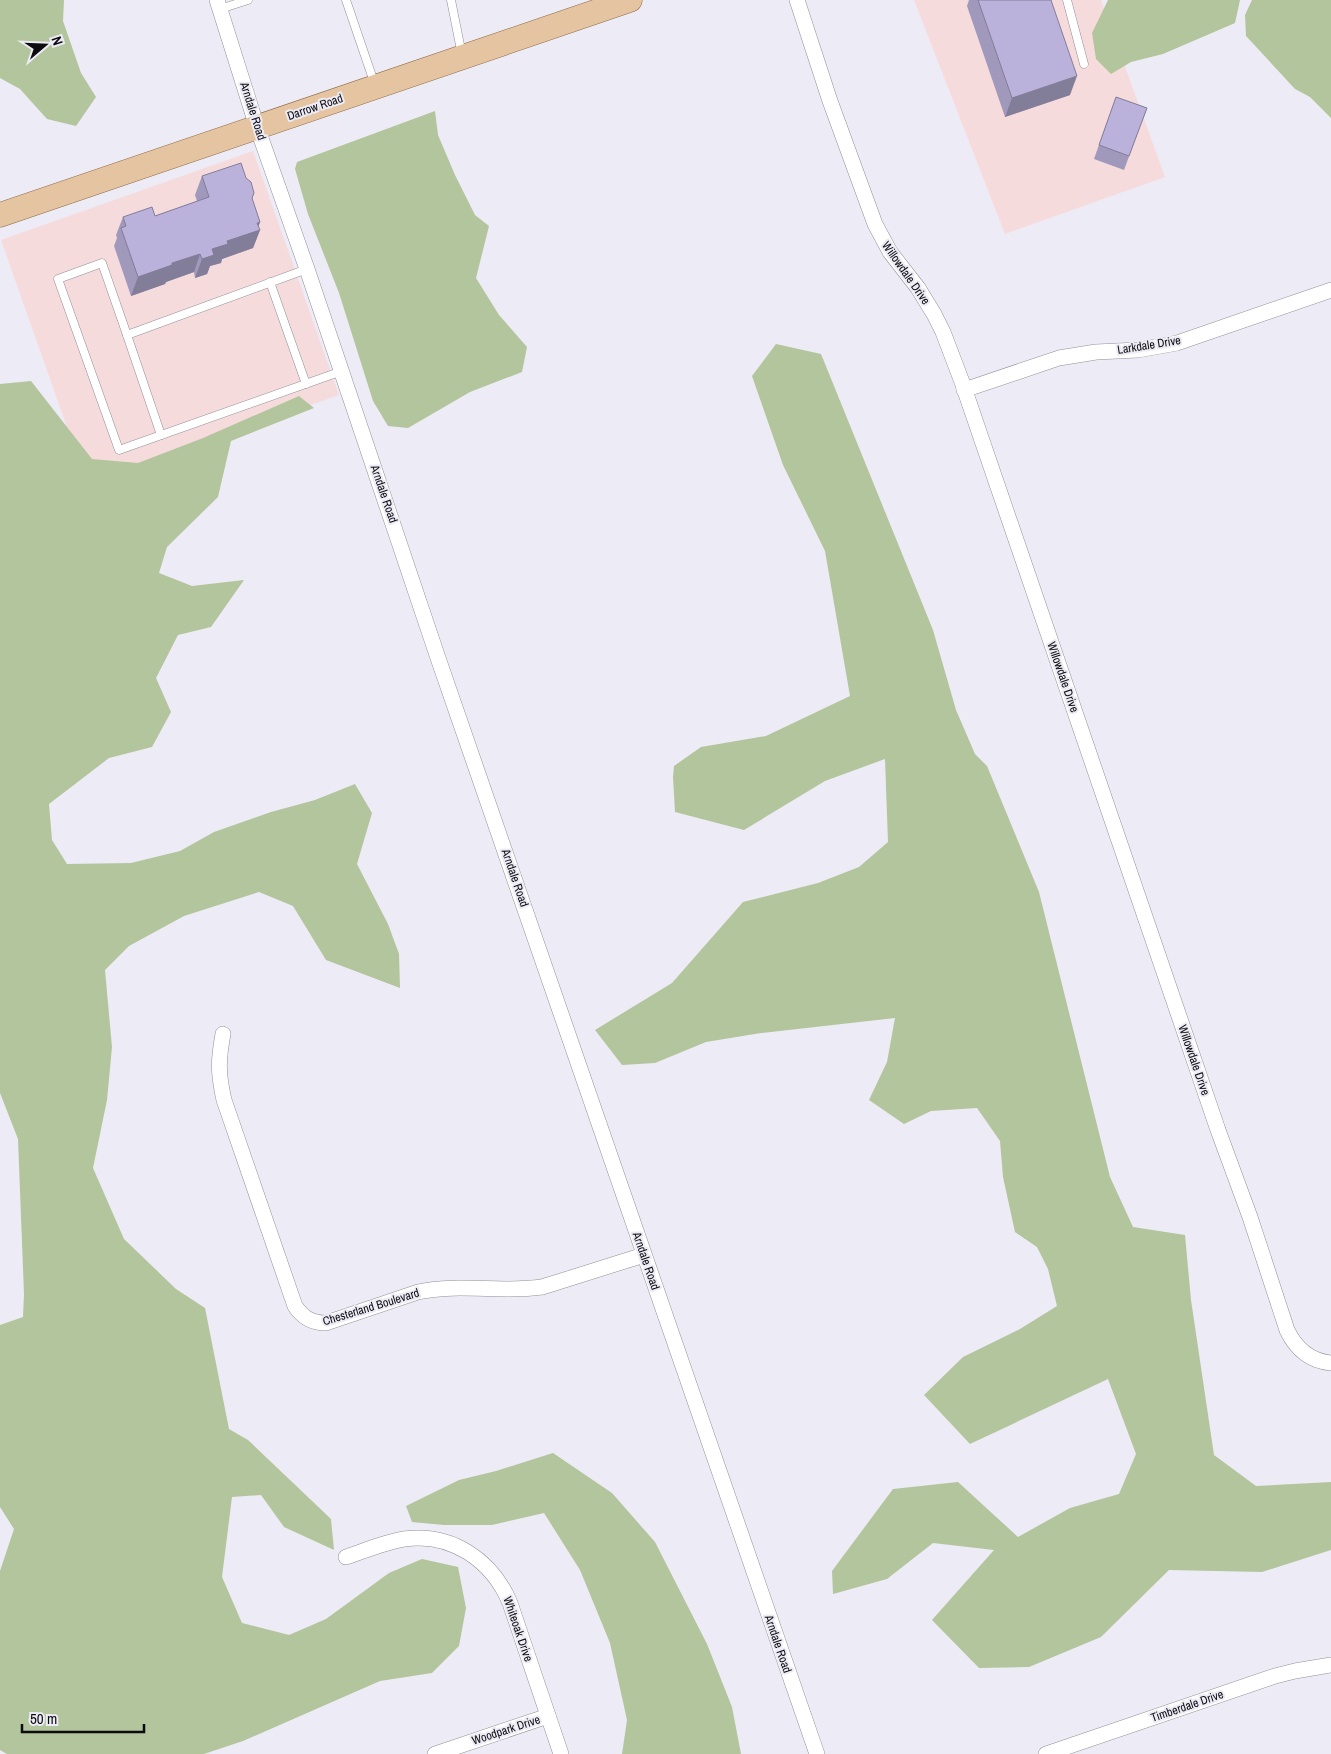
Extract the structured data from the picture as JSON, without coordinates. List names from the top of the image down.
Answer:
{
  "streets": {
    "main road": ["Darrow Road"],
    "street": [
      "Arndale Road",
      "Willowdale Drive",
      "Larkdale Drive",
      "Chesterland Boulevard",
      "Whiteoak Drive",
      "Timberdale Drive",
      "Woodpark Drive"
    ]
  },
  "crossings": [
    ["Darrow Road", "Arndale Road"],
    ["Arndale Road", "Chesterland Boulevard"],
    ["Willowdale Drive", "Larkdale Drive"],
    ["Whiteoak Drive", "Woodpark Drive"]
  ],
  "scale_bar": "50 m",
  "north": "right"
}
